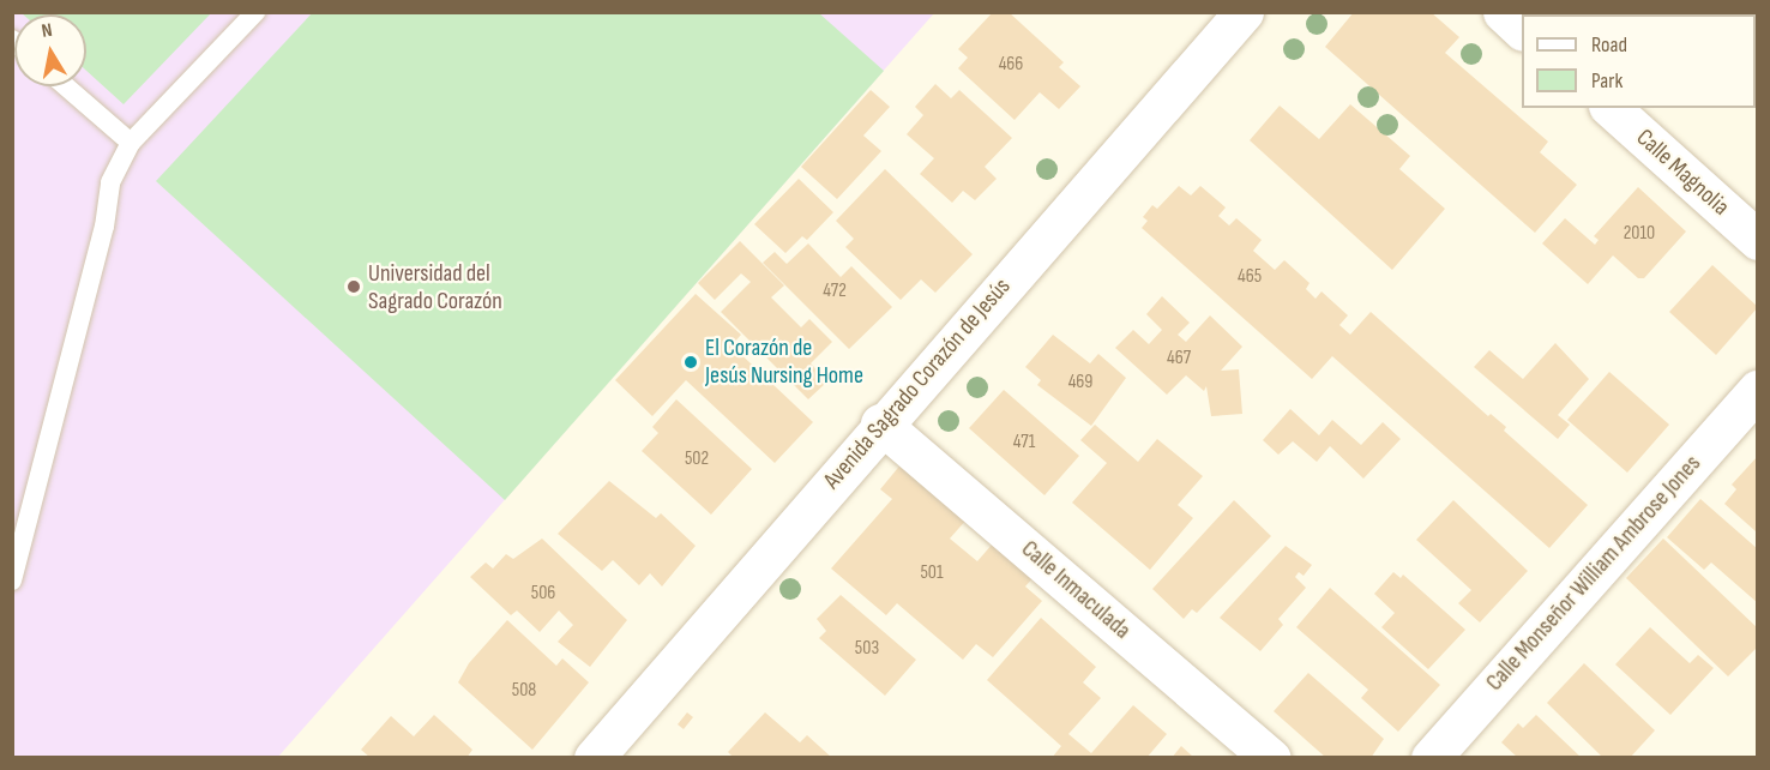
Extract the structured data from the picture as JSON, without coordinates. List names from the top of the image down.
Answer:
{
  "streets": {
    "street": [
      "Calle Magnolia",
      "Avenida Sagrado Corazón de Jesús",
      "Calle Monseñor William Ambrose Jones",
      "Calle Inmaculada"
    ]
  },
  "crossings": [
    ["Avenida Sagrado Corazón de Jesús", "Calle Inmaculada"]
  ],
  "places": ["Universidad del Sagrado Corazón", "El Corazón de Jesús Nursing Home"],
  "house_numbers": [
    "466",
    "2010",
    "465",
    "472",
    "467",
    "469",
    "471",
    "502",
    "501",
    "506",
    "503",
    "508"
  ],
  "legend": ["Road", "Park"],
  "north": "top"
}
